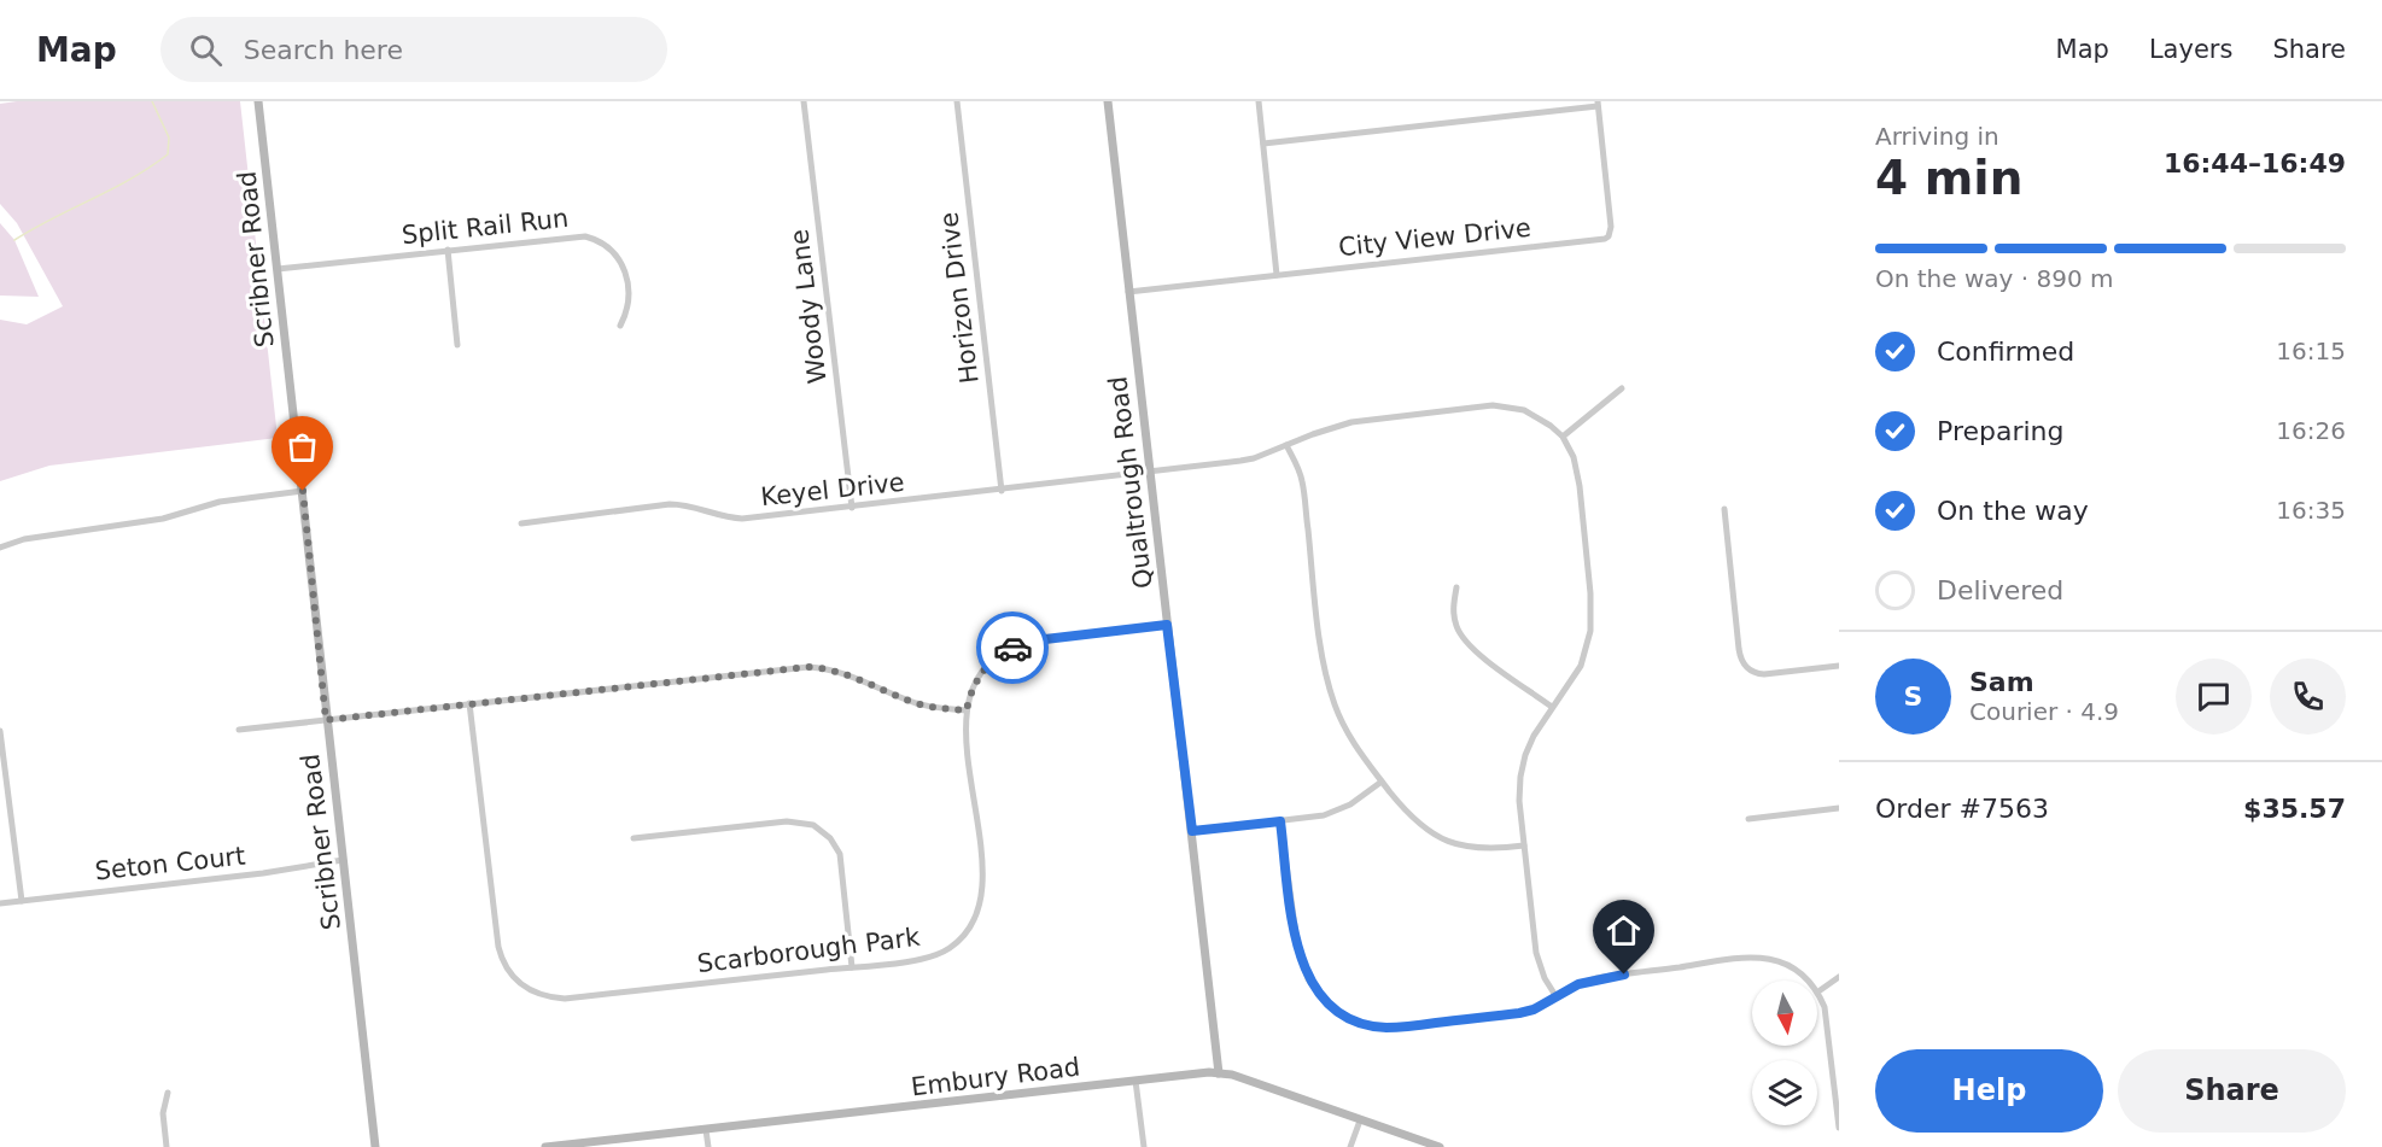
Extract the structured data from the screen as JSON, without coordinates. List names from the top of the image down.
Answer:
{
  "streets": {
    "street": [
      "Split Rail Run",
      "City View Drive",
      "Scribner Road",
      "Horizon Drive",
      "Woody Lane",
      "Qualtrough Road",
      "Keyel Drive",
      "Seton Court",
      "Scarborough Park",
      "Embury Road"
    ]
  },
  "crossings": [
    ["Split Rail Run", "Scribner Road"],
    ["City View Drive", "Qualtrough Road"],
    ["Scribner Road", "Seton Court"],
    ["Horizon Drive", "Keyel Drive"],
    ["Woody Lane", "Keyel Drive"],
    ["Qualtrough Road", "Keyel Drive"],
    ["Qualtrough Road", "Scarborough Park"],
    ["Qualtrough Road", "Embury Road"]
  ],
  "north": "bottom",
  "page": {
    "header": "Map",
    "search": "Search here",
    "nav": ["Map", "Layers", "Share"],
    "heading": ["4 min", "Arriving in", "16:44–16:49"],
    "panel": [
      "Sam",
      "Courier · 4.9",
      "Order #7563",
      "$35.57"
    ],
    "bar": "On the way · 890 m",
    "list": [
      ["Confirmed", "16:15"],
      ["Preparing", "16:26"],
      ["On the way", "16:35"],
      "Delivered"
    ],
    "round": "S",
    "buttons": ["Help", "Share"]
  }
}
